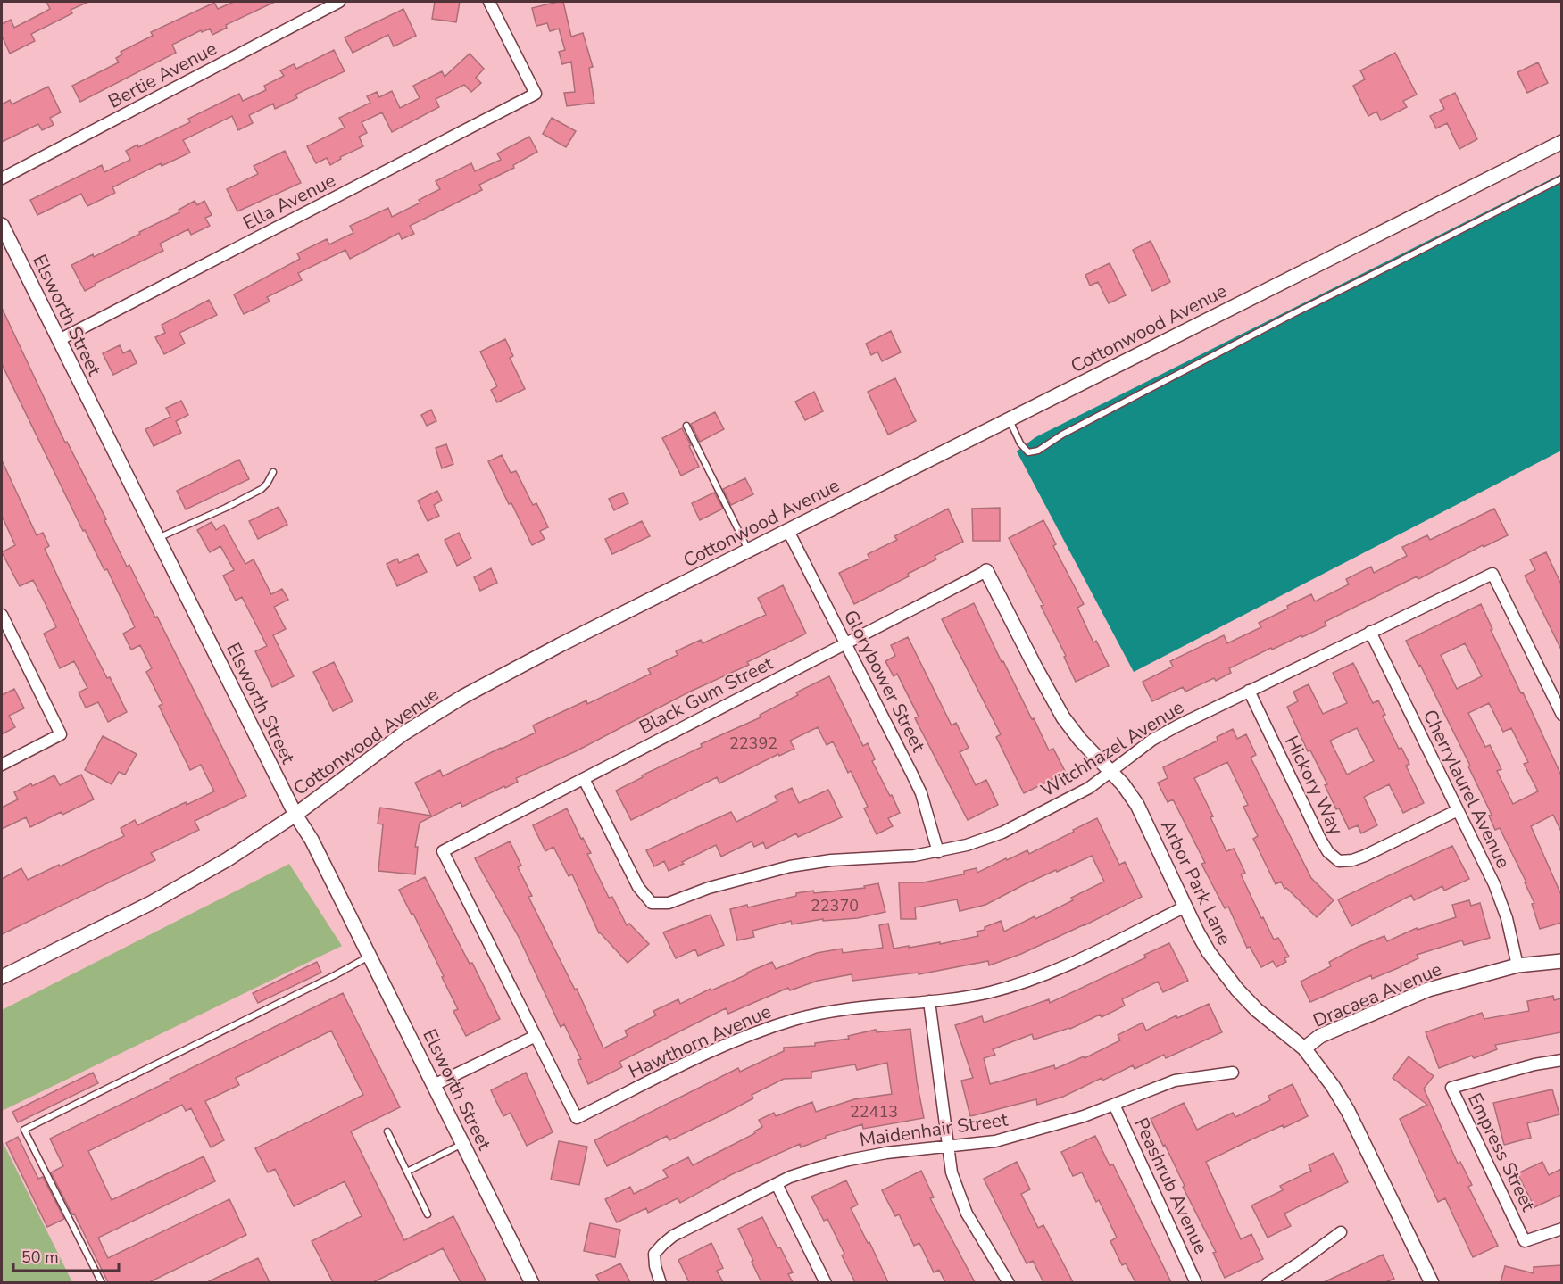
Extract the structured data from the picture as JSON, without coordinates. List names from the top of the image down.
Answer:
{
  "streets": {
    "street": [
      "Bertie Avenue",
      "Ella Avenue",
      "Elsworth Street",
      "Cottonwood Avenue",
      "Glorybower Street",
      "Black Gum Street",
      "Witchhazel Avenue",
      "Hickory Way",
      "Cherrylaurel Avenue",
      "Arbor Park Lane",
      "Dracaea Avenue",
      "Hawthorn Avenue",
      "Maidenhair Street",
      "Empress Street",
      "Peashrub Avenue"
    ]
  },
  "crossings": [
    ["Ella Avenue", "Elsworth Street"],
    ["Elsworth Street", "Cottonwood Avenue"],
    ["Cottonwood Avenue", "Glorybower Street"],
    ["Glorybower Street", "Black Gum Street"],
    ["Glorybower Street", "Witchhazel Avenue"],
    ["Black Gum Street", "Witchhazel Avenue"],
    ["Black Gum Street", "Arbor Park Lane"],
    ["Black Gum Street", "Hawthorn Avenue"],
    ["Witchhazel Avenue", "Hickory Way"],
    ["Witchhazel Avenue", "Cherrylaurel Avenue"],
    ["Witchhazel Avenue", "Arbor Park Lane"],
    ["Hickory Way", "Cherrylaurel Avenue"],
    ["Cherrylaurel Avenue", "Dracaea Avenue"],
    ["Arbor Park Lane", "Dracaea Avenue"],
    ["Arbor Park Lane", "Hawthorn Avenue"],
    ["Maidenhair Street", "Peashrub Avenue"]
  ],
  "house_numbers": ["22392", "22370", "22413"],
  "scale_bar": "50 m"
}
